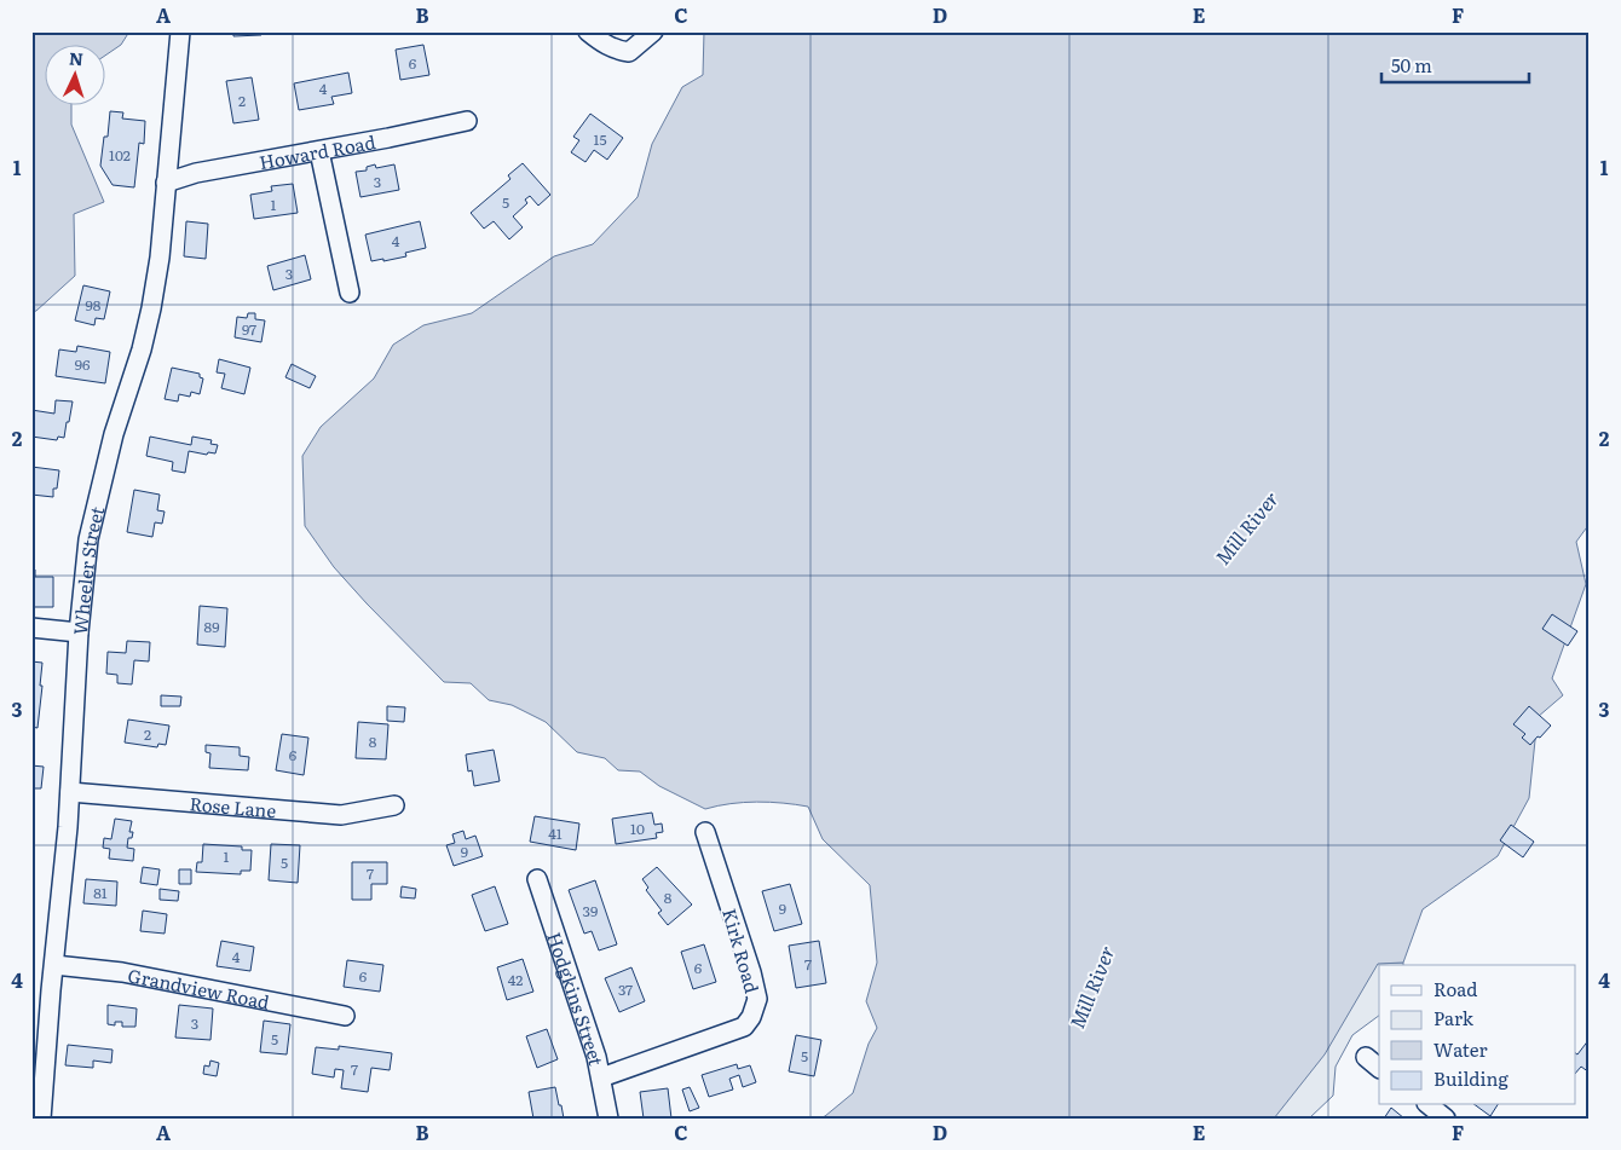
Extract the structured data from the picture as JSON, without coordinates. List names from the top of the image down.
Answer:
{
  "streets": {
    "street": [
      "Howard Road",
      "Wheeler Street",
      "Rose Lane",
      "Kirk Road",
      "Grandview Road",
      "Hodgkins Street"
    ]
  },
  "crossings": [
    ["Howard Road", "Wheeler Street"],
    ["Wheeler Street", "Rose Lane"],
    ["Wheeler Street", "Grandview Road"],
    ["Kirk Road", "Hodgkins Street"]
  ],
  "water": ["Mill River"],
  "house_numbers": [
    "6",
    "4",
    "2",
    "15",
    "102",
    "3",
    "5",
    "1",
    "4",
    "3",
    "98",
    "97",
    "96",
    "89",
    "2",
    "8",
    "6",
    "10",
    "41",
    "9",
    "1",
    "5",
    "7",
    "81",
    "8",
    "9",
    "39",
    "4",
    "7",
    "6",
    "6",
    "42",
    "37",
    "3",
    "5",
    "5",
    "7"
  ],
  "legend": [
    "Road",
    "Park",
    "Water",
    "Building"
  ],
  "scale_bar": "50 m",
  "north": "top",
  "grid": {
    "columns": [
      "A",
      "B",
      "C",
      "D",
      "E",
      "F"
    ],
    "rows": [
      "1",
      "2",
      "3",
      "4"
    ]
  }
}
